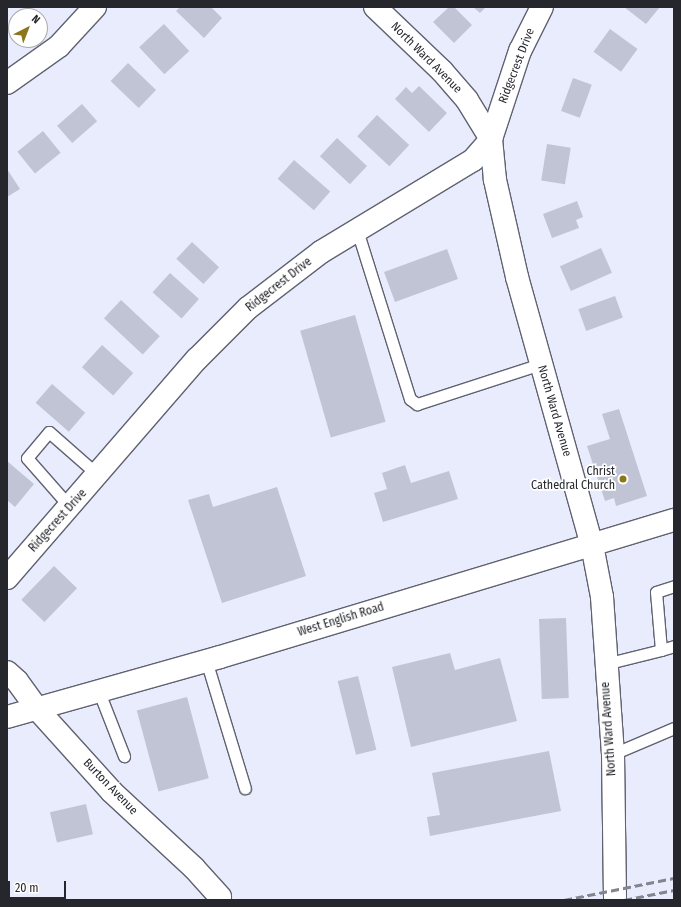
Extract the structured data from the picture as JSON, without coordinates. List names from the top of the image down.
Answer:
{
  "streets": {
    "street": [
      "North Ward Avenue",
      "Ridgecrest Drive",
      "West English Road",
      "Burton Avenue"
    ]
  },
  "crossings": [
    ["North Ward Avenue", "Ridgecrest Drive"],
    ["North Ward Avenue", "West English Road"],
    ["West English Road", "Burton Avenue"]
  ],
  "places": ["Christ Cathedral Church"],
  "scale_bar": "20 m",
  "north": "top right"
}
